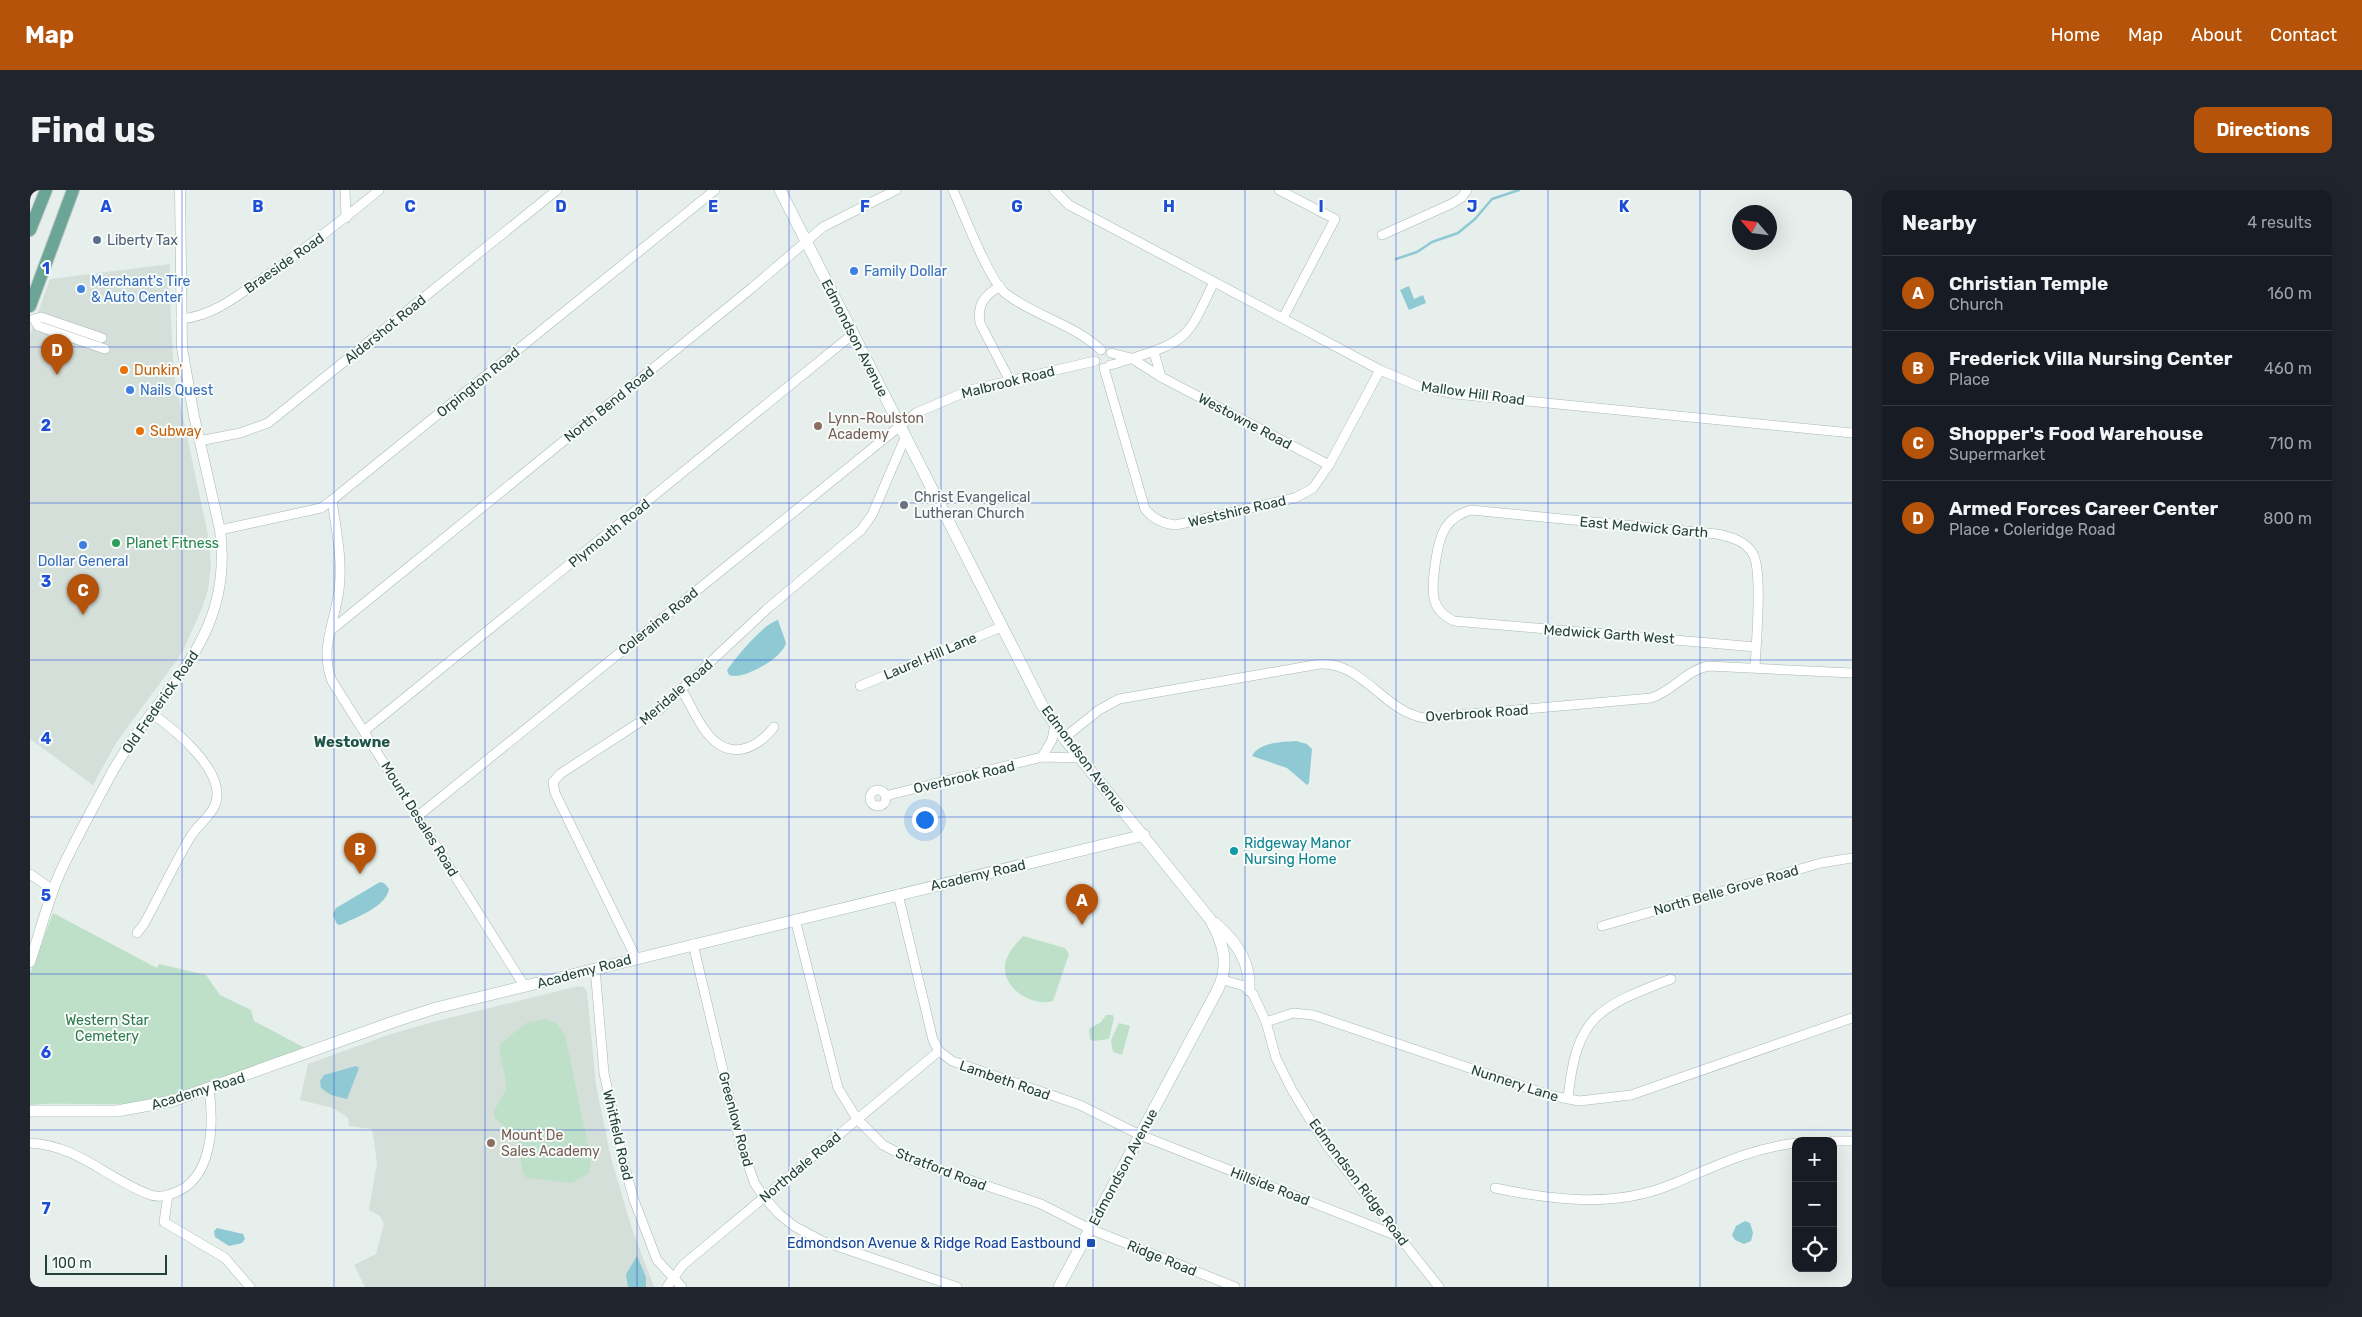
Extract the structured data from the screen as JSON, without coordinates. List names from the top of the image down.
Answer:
{
  "streets": {
    "main road": ["Edmondson Avenue", "Academy Road"],
    "street": [
      "Braeside Road",
      "Aldershot Road",
      "Orpington Road",
      "Malbrook Road",
      "Mallow Hill Road",
      "North Bend Road",
      "Westowne Road",
      "Westshire Road",
      "East Medwick Garth",
      "Plymouth Road",
      "Coleraine Road",
      "Medwick Garth West",
      "Laurel Hill Lane",
      "Meridale Road",
      "Old Frederick Road",
      "Overbrook Road",
      "Mount Desales Road",
      "North Belle Grove Road",
      "Lambeth Road",
      "Nunnery Lane",
      "Greenlow Road",
      "Whitfield Road",
      "Northdale Road",
      "Stratford Road",
      "Edmondson Ridge Road",
      "Hillside Road",
      "Ridge Road"
    ]
  },
  "crossings": [
    ["Braeside Road", "Old Frederick Road"],
    ["Aldershot Road", "Old Frederick Road"],
    ["Edmondson Avenue", "Malbrook Road"],
    ["Edmondson Avenue", "North Bend Road"],
    ["Edmondson Avenue", "Plymouth Road"],
    ["Edmondson Avenue", "Coleraine Road"],
    ["Edmondson Avenue", "Laurel Hill Lane"],
    ["Edmondson Avenue", "Meridale Road"],
    ["Edmondson Avenue", "Overbrook Road"],
    ["Edmondson Avenue", "Academy Road"],
    ["Edmondson Avenue", "Lambeth Road"],
    ["Edmondson Avenue", "Stratford Road"],
    ["Edmondson Avenue", "Hillside Road"],
    ["Edmondson Avenue", "Ridge Road"],
    ["Orpington Road", "Old Frederick Road"],
    ["Orpington Road", "Mount Desales Road"],
    ["Malbrook Road", "Westshire Road"],
    ["Malbrook Road", "Coleraine Road"],
    ["Mallow Hill Road", "Westshire Road"],
    ["North Bend Road", "Mount Desales Road"],
    ["Westowne Road", "Westshire Road"],
    ["East Medwick Garth", "Medwick Garth West"],
    ["Plymouth Road", "Mount Desales Road"],
    ["Coleraine Road", "Mount Desales Road"],
    ["Meridale Road", "Academy Road"],
    ["Mount Desales Road", "Academy Road"],
    ["Academy Road", "Greenlow Road"],
    ["Academy Road", "Whitfield Road"],
    ["Academy Road", "Stratford Road"],
    ["Lambeth Road", "Northdale Road"],
    ["Lambeth Road", "Hillside Road"],
    ["Nunnery Lane", "Edmondson Ridge Road"],
    ["Greenlow Road", "Northdale Road"],
    ["Whitfield Road", "Northdale Road"],
    ["Northdale Road", "Stratford Road"],
    ["Stratford Road", "Ridge Road"],
    ["Edmondson Ridge Road", "Hillside Road"]
  ],
  "districts": ["Westowne"],
  "parks": ["Western Star Cemetery"],
  "places": {
    "other": [
      "Liberty Tax",
      "Family Dollar",
      "Merchant's Tire & Auto Center",
      "Dunkin'",
      "Nails Quest",
      "Lynn-Roulston Academy",
      "Subway",
      "Christ Evangelical Lutheran Church",
      "Planet Fitness",
      "Dollar General",
      "Ridgeway Manor Nursing Home",
      "Mount De Sales Academy"
    ],
    "transit": ["Edmondson Avenue & Ridge Road Eastbound"]
  },
  "scale_bar": "100 m",
  "north": "top left",
  "page": {
    "header": "Map",
    "nav": [
      "Home",
      "Map",
      "About",
      "Contact"
    ],
    "buttons": "Directions",
    "title": "Find us",
    "heading": ["Nearby", "4 results"],
    "list": [
      {
        "mark": "A",
        "name": "Christian Temple",
        "note": "Church",
        "value": "160 m"
      },
      {
        "mark": "B",
        "name": "Frederick Villa Nursing Center",
        "note": "Place",
        "value": "460 m"
      },
      {
        "mark": "C",
        "name": "Shopper's Food Warehouse",
        "note": "Supermarket",
        "value": "710 m"
      },
      {
        "mark": "D",
        "name": "Armed Forces Career Center",
        "note": "Place · Coleridge Road",
        "value": "800 m"
      }
    ],
    "pins": [
      "D",
      "C",
      "B",
      "A"
    ],
    "map_buttons": ["+", "−"],
    "scale": "100 m"
  },
  "grid": {
    "columns": [
      "A",
      "B",
      "C",
      "D",
      "E",
      "F",
      "G",
      "H",
      "I",
      "J",
      "K"
    ],
    "rows": [
      "1",
      "2",
      "3",
      "4",
      "5",
      "6",
      "7"
    ]
  }
}
